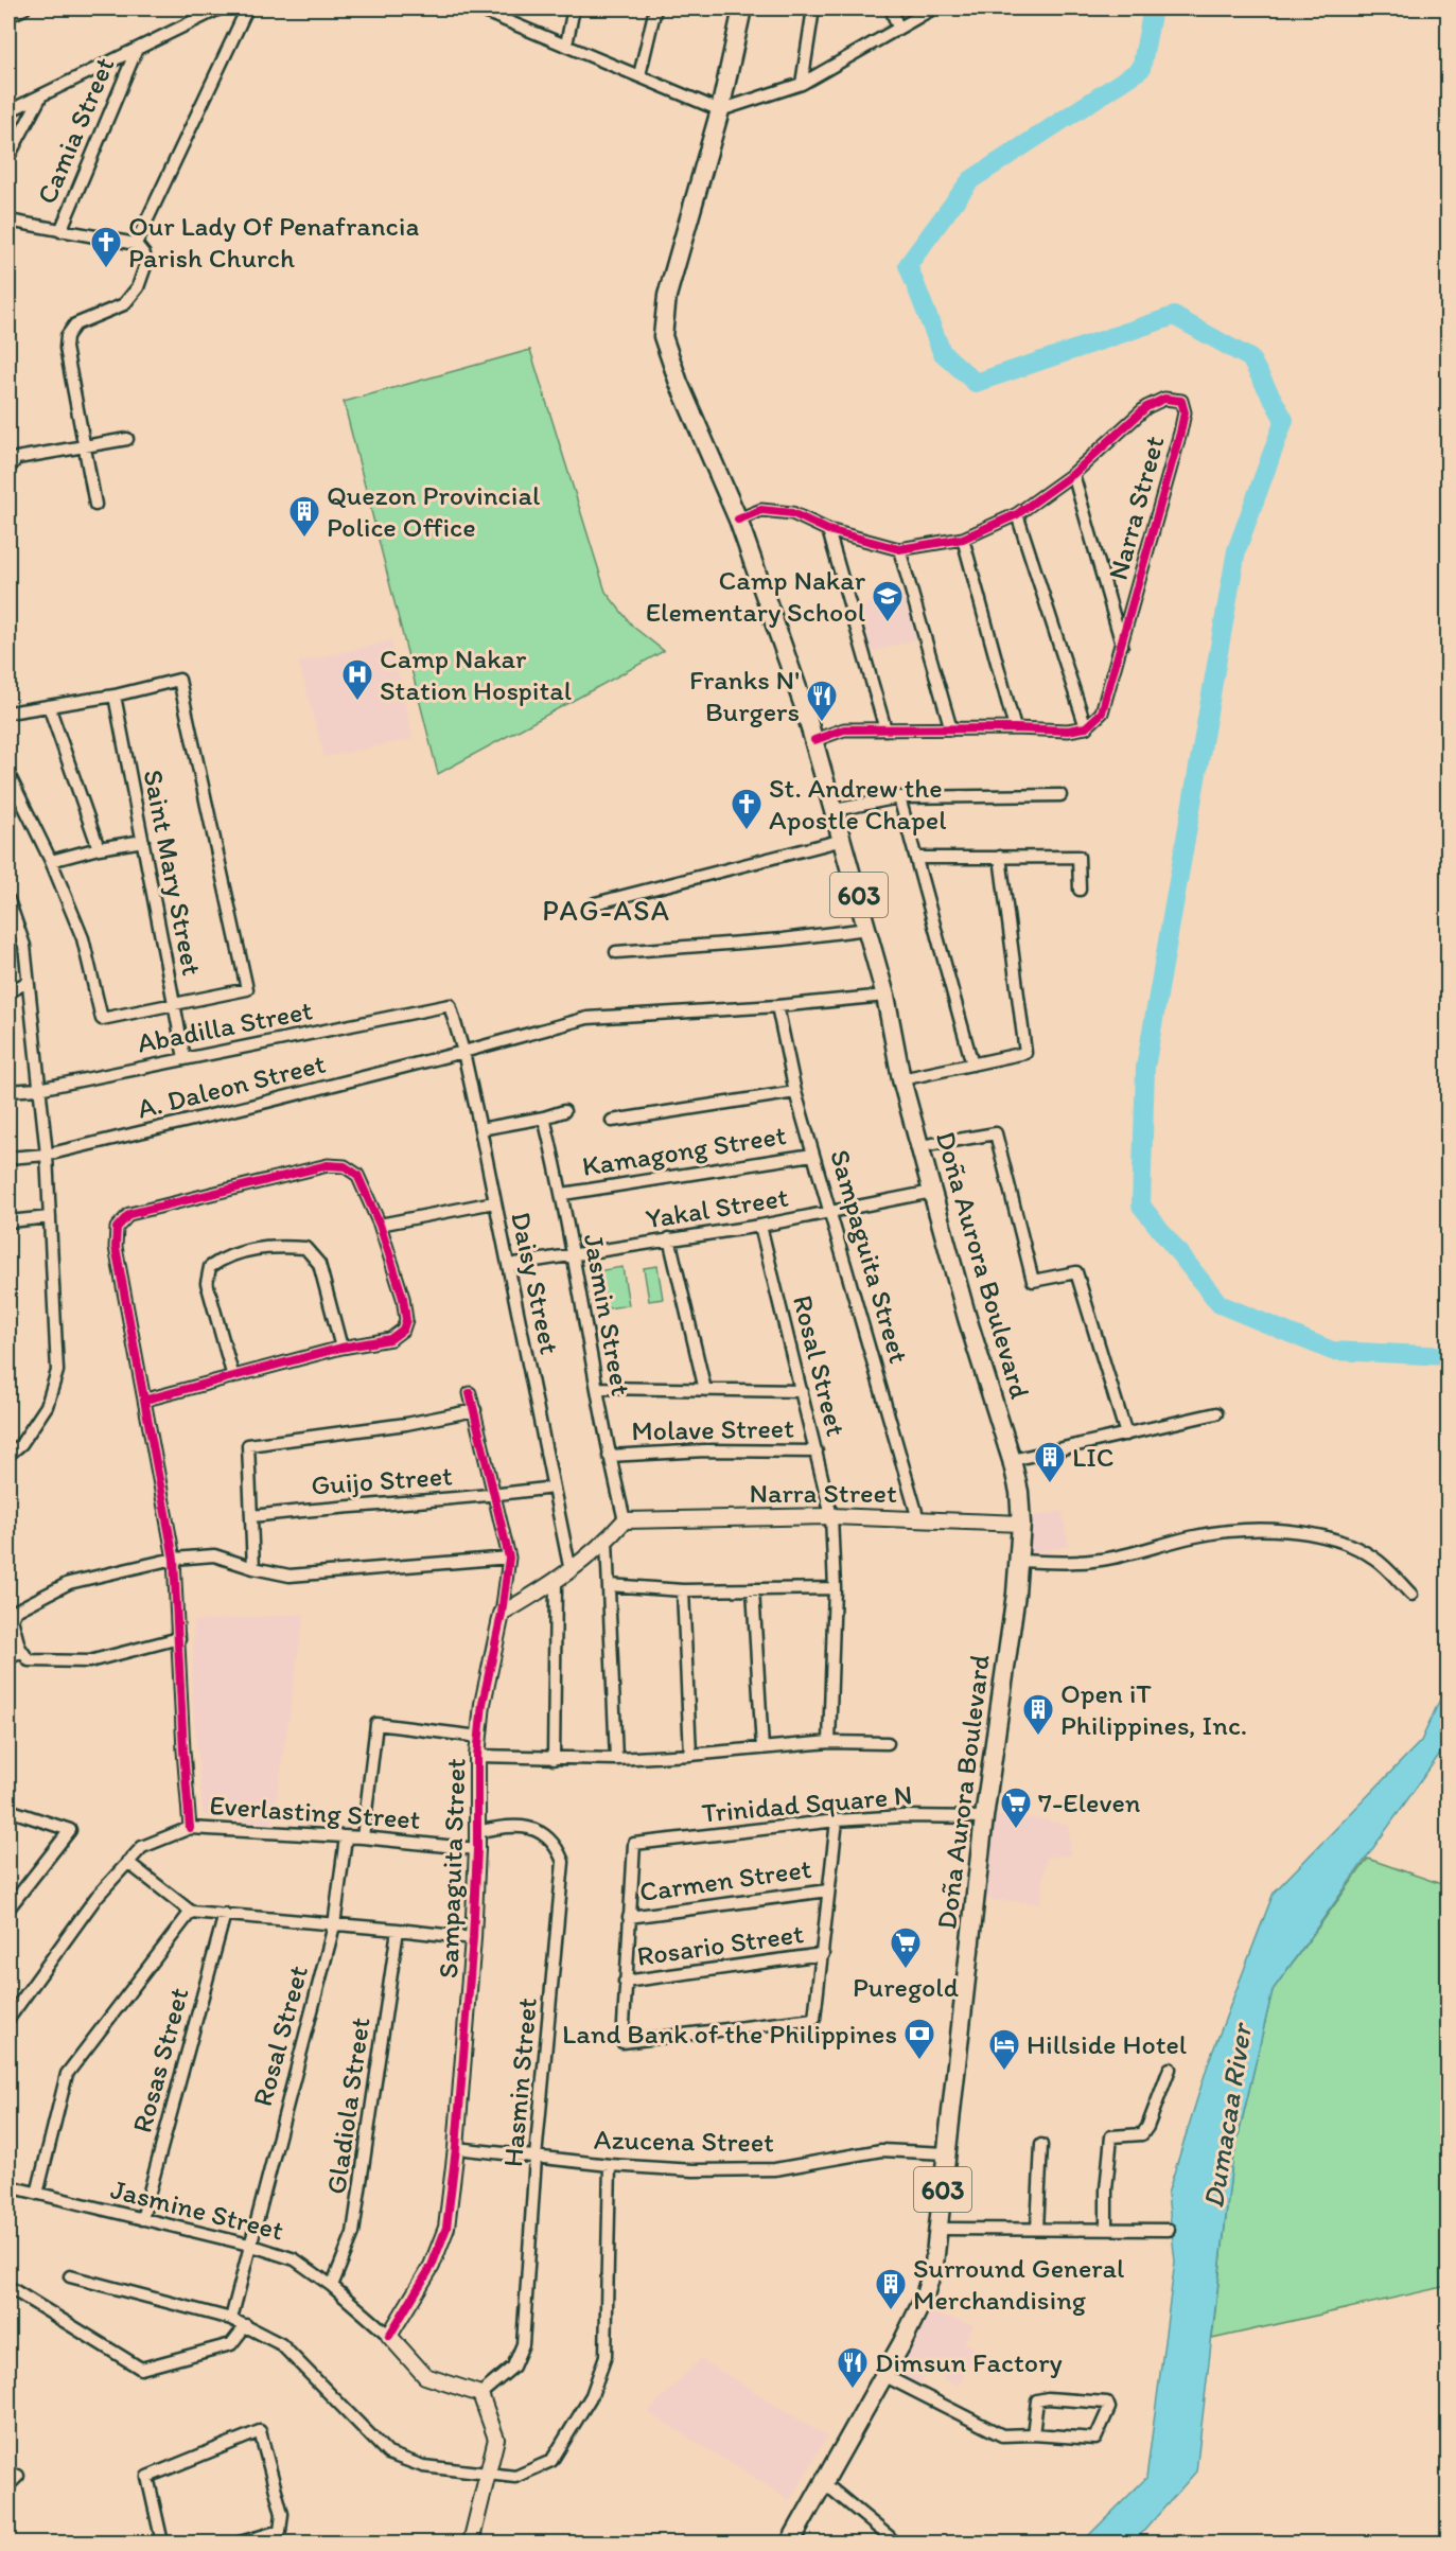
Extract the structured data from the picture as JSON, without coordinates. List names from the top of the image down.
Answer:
{
  "streets": {
    "main road": ["603", "Doña Aurora Boulevard"],
    "street": [
      "Camia Street",
      "Narra Street",
      "Saint Mary Street",
      "Abadilla Street",
      "A. Daleon Street",
      "Kamagong Street",
      "Yakal Street",
      "Sampaguita Street",
      "Daisy Street",
      "Jasmin Street",
      "Rosal Street",
      "Molave Street",
      "Guijo Street",
      "Trinidad Square N",
      "Everlasting Street",
      "Carmen Street",
      "Rosario Street",
      "Rosas Street",
      "Hasmin Street",
      "Gladiola Street",
      "Azucena Street",
      "Jasmine Street"
    ]
  },
  "crossings": [
    ["Narra Street", "Sampaguita Street"],
    ["Narra Street", "Doña Aurora Boulevard"],
    ["Narra Street", "Jasmin Street"],
    ["Narra Street", "Rosal Street"],
    ["Saint Mary Street", "Abadilla Street"],
    ["Abadilla Street", "Daisy Street"],
    ["A. Daleon Street", "Sampaguita Street"],
    ["A. Daleon Street", "Doña Aurora Boulevard"],
    ["A. Daleon Street", "Daisy Street"],
    ["Kamagong Street", "Sampaguita Street"],
    ["Kamagong Street", "Jasmin Street"],
    ["Yakal Street", "Sampaguita Street"],
    ["Yakal Street", "Doña Aurora Boulevard"],
    ["Yakal Street", "Daisy Street"],
    ["Yakal Street", "Jasmin Street"],
    ["Yakal Street", "Rosal Street"],
    ["Sampaguita Street", "Guijo Street"],
    ["Sampaguita Street", "Everlasting Street"],
    ["Sampaguita Street", "Hasmin Street"],
    ["Sampaguita Street", "Azucena Street"],
    ["Sampaguita Street", "Jasmine Street"],
    ["Doña Aurora Boulevard", "Trinidad Square N"],
    ["Doña Aurora Boulevard", "Azucena Street"],
    ["Daisy Street", "Guijo Street"],
    ["Jasmin Street", "Molave Street"],
    ["Rosal Street", "Molave Street"],
    ["Rosal Street", "Everlasting Street"],
    ["Rosal Street", "Jasmine Street"],
    ["Trinidad Square N", "Carmen Street"],
    ["Rosas Street", "Jasmine Street"],
    ["Hasmin Street", "Azucena Street"],
    ["Gladiola Street", "Jasmine Street"]
  ],
  "districts": ["PAG-ASA"],
  "water": ["Dumacaa River"],
  "places": {
    "church": ["Our Lady Of Penafrancia Parish Church", "St. Andrew the Apostle Chapel"],
    "building": [
      "Quezon Provincial Police Office",
      "LIC",
      "Open iT Philippines, Inc.",
      "Surround General Merchandising"
    ],
    "school or university": ["Camp Nakar Elementary School"],
    "hospital": ["Camp Nakar Station Hospital"],
    "restaurant": ["Franks N' Burgers", "Dimsun Factory"],
    "supermarket": ["7-Eleven", "Puregold"],
    "bank": ["Land Bank of the Philippines"],
    "hotel": ["Hillside Hotel"]
  }
}
